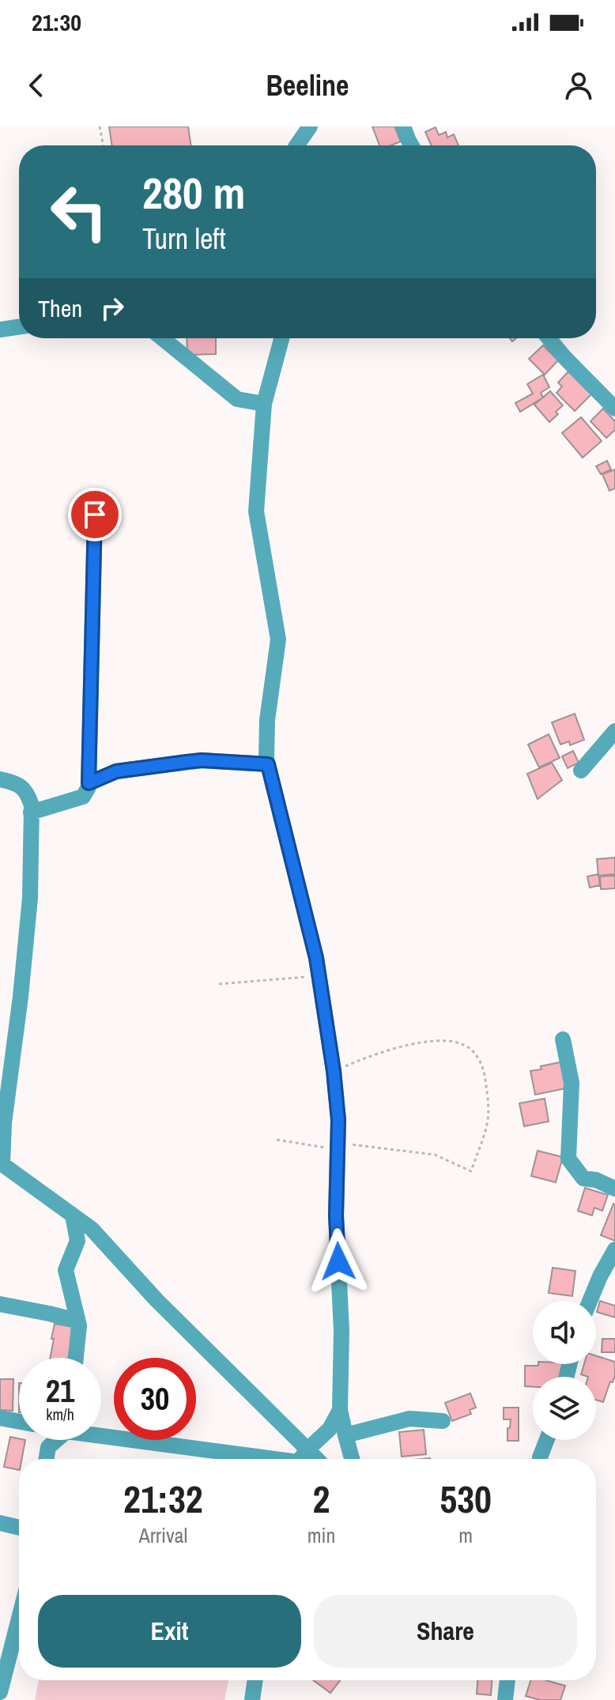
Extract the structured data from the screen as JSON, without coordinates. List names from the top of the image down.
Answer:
{
  "page": {
    "status": "21:30",
    "header": "Beeline",
    "turn": ["280 m", "Turn left"],
    "then": "Then",
    "speed": "21 km/h",
    "limit": "30",
    "eta": [
      "21:32",
      "Arrival",
      "2",
      "min",
      "530",
      "m"
    ],
    "buttons": ["Exit", "Share"]
  }
}
